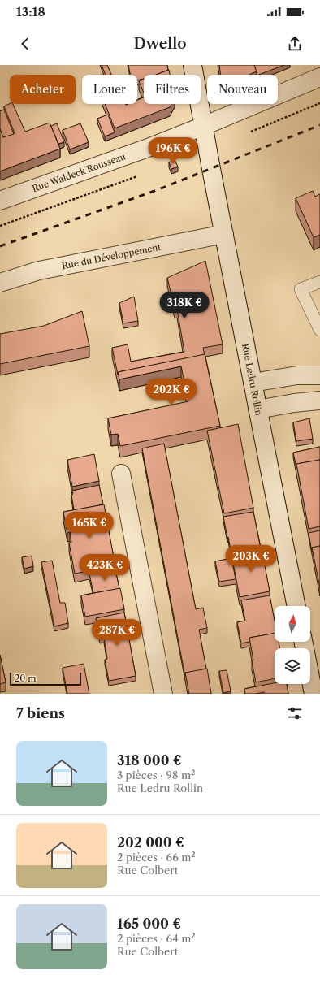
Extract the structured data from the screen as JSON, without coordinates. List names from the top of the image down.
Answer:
{
  "streets": {
    "street": ["Rue Waldeck Rousseau", "Rue du Développement", "Rue Ledru Rollin"]
  },
  "crossings": [
    ["Rue Waldeck Rousseau", "Rue Ledru Rollin"],
    ["Rue du Développement", "Rue Ledru Rollin"]
  ],
  "scale_bar": "20 m",
  "north": "top",
  "page": {
    "status": "13:18",
    "header": "Dwello",
    "chip": [
      "Acheter",
      "Louer",
      "Filtres",
      "Nouveau"
    ],
    "price": [
      "196K €",
      "318K €",
      "202K €",
      "165K €",
      "203K €",
      "423K €",
      "287K €"
    ],
    "scale": "20 m",
    "heading": "7 biens",
    "list": [
      {
        "name": "318 000 €",
        "note": "3 pièces · 98 m² · Rue Ledru Rollin"
      },
      {
        "name": "202 000 €",
        "note": "2 pièces · 66 m² · Rue Colbert"
      },
      {
        "name": "165 000 €",
        "note": "2 pièces · 64 m² · Rue Colbert"
      }
    ]
  }
}
